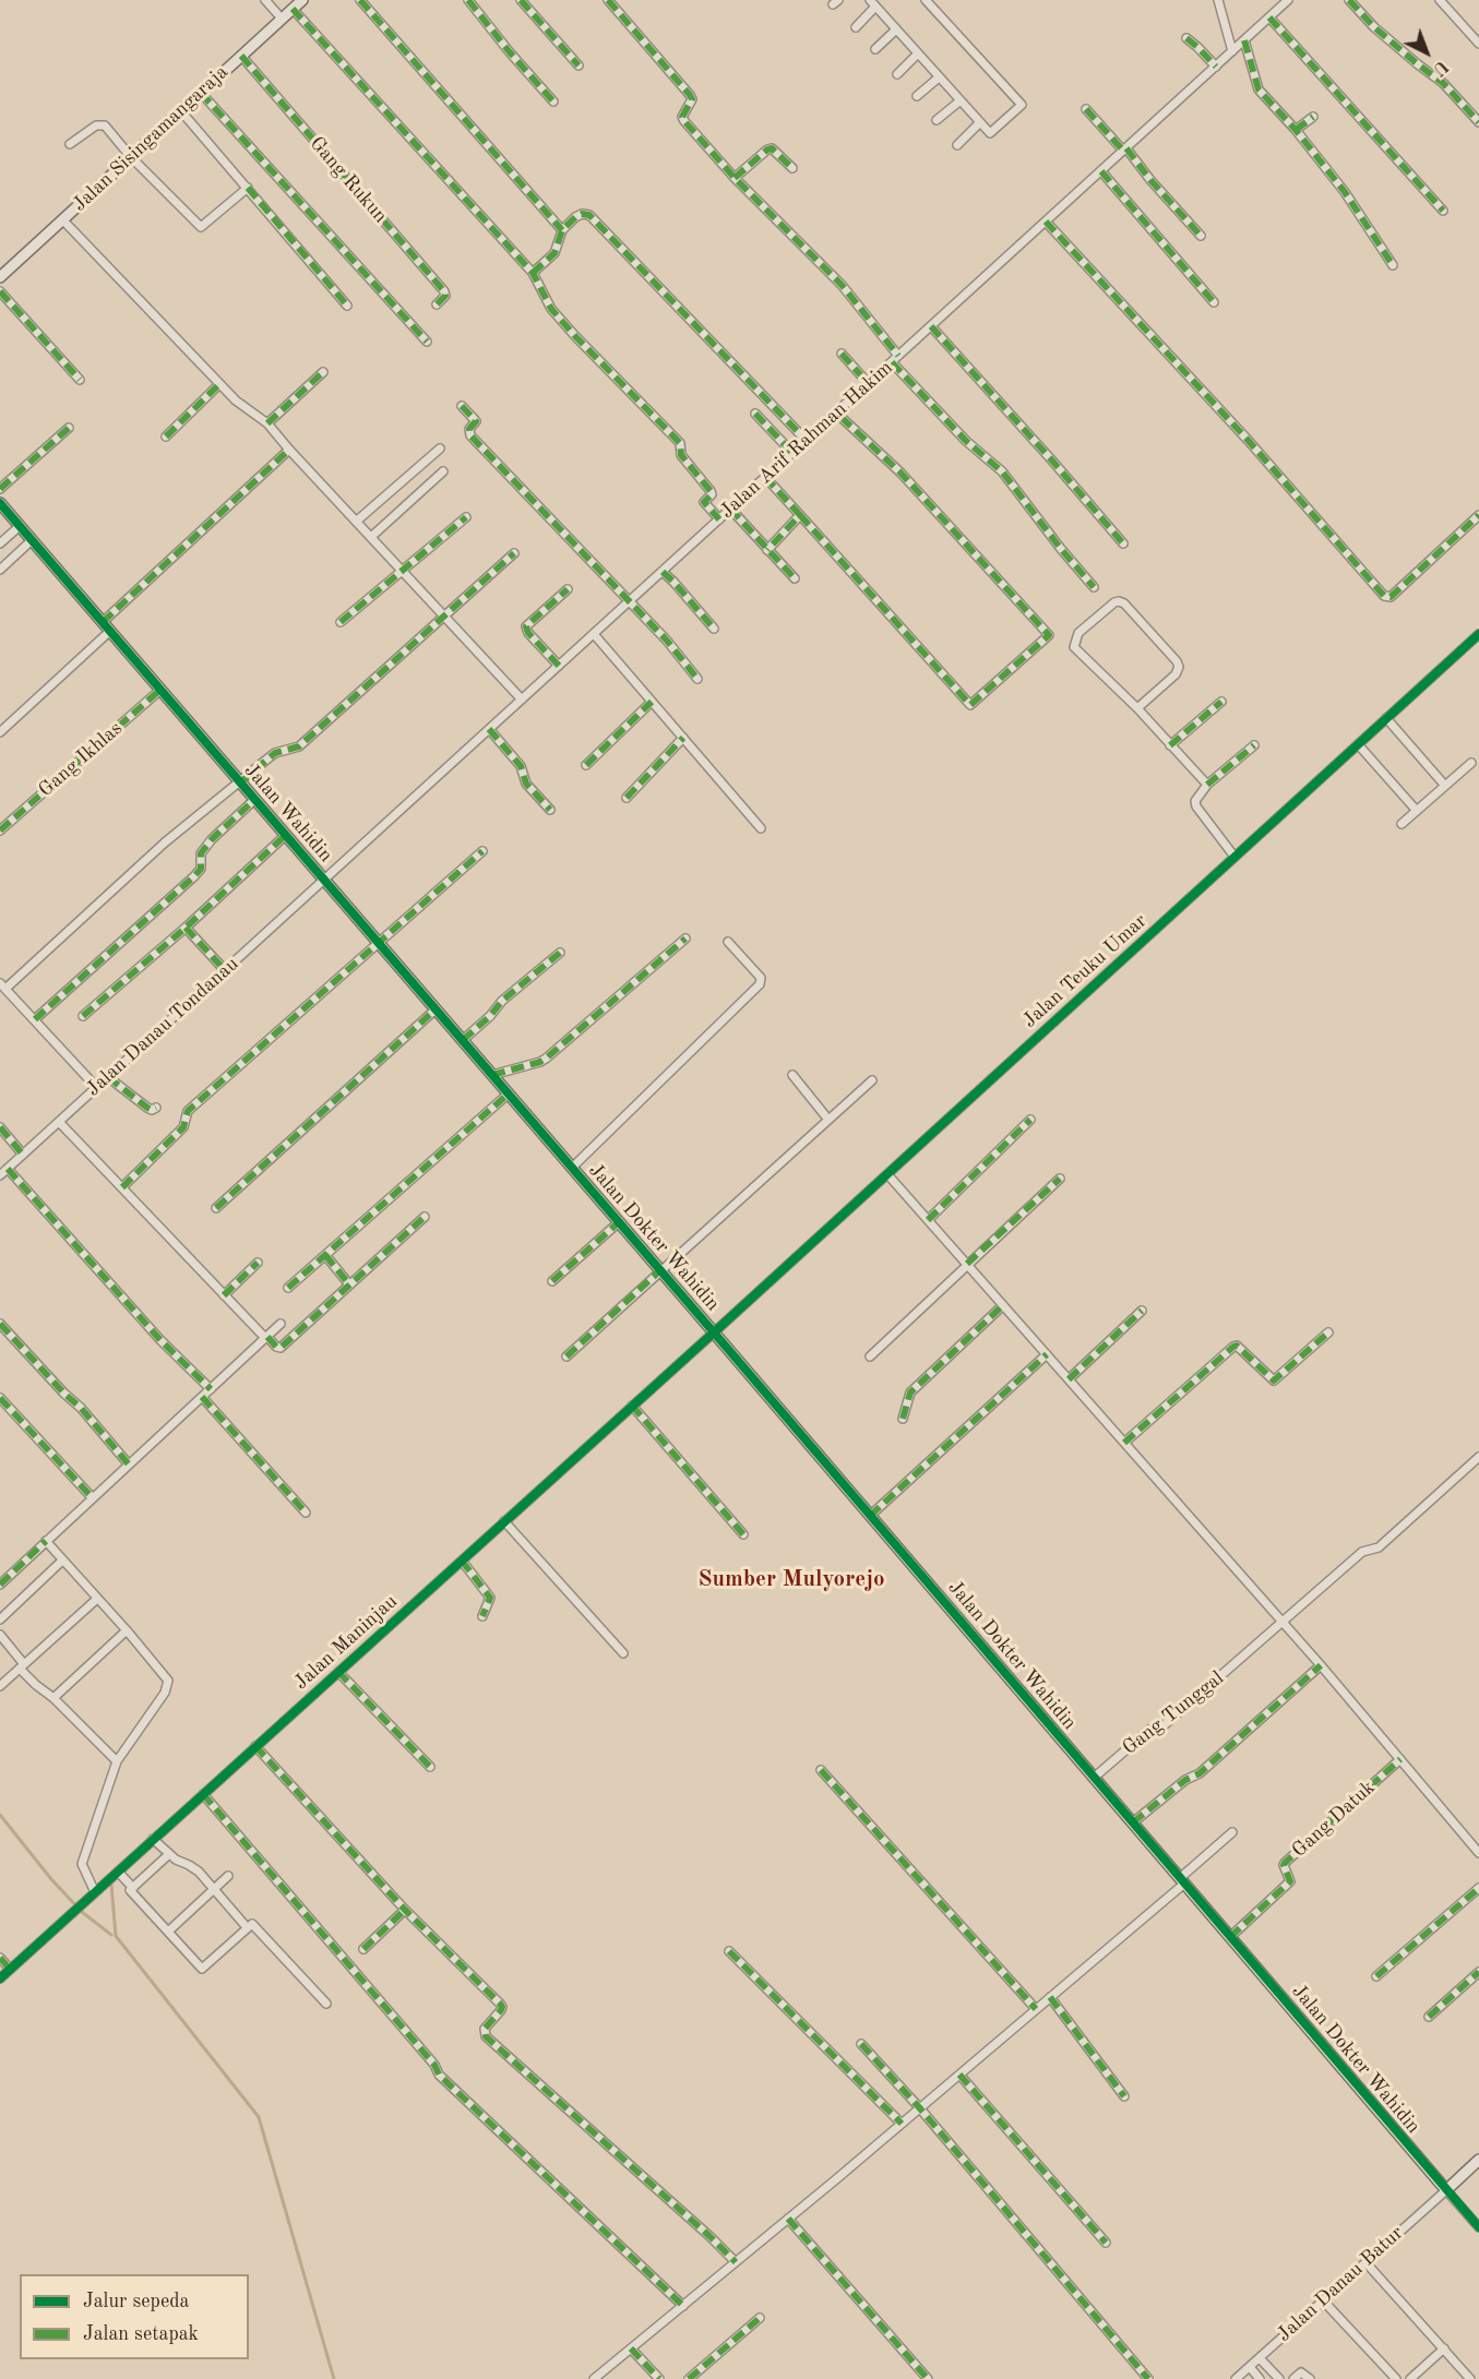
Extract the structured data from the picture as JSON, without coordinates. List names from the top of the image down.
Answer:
{
  "streets": {
    "street": [
      "Jalan Sisingamangaraja",
      "Gang Rukun",
      "Jalan Arif Rahman Hakim",
      "Gang Ikhlas",
      "Jalan Wahidin",
      "Jalan Teuku Umar",
      "Jalan Danau Tondanau",
      "Jalan Dokter Wahidin",
      "Jalan Maninjau",
      "Gang Tunggal",
      "Gang Datuk",
      "Jalan Danau Batur"
    ]
  },
  "crossings": [
    ["Jalan Sisingamangaraja", "Gang Rukun"],
    ["Jalan Arif Rahman Hakim", "Jalan Wahidin"],
    ["Jalan Arif Rahman Hakim", "Jalan Danau Tondanau"],
    ["Gang Ikhlas", "Jalan Wahidin"],
    ["Jalan Wahidin", "Jalan Danau Tondanau"],
    ["Jalan Wahidin", "Jalan Dokter Wahidin"],
    ["Jalan Teuku Umar", "Jalan Dokter Wahidin"],
    ["Jalan Teuku Umar", "Jalan Maninjau"],
    ["Jalan Dokter Wahidin", "Jalan Maninjau"],
    ["Jalan Dokter Wahidin", "Gang Tunggal"],
    ["Jalan Dokter Wahidin", "Gang Datuk"],
    ["Jalan Dokter Wahidin", "Jalan Danau Batur"]
  ],
  "districts": ["Sumber Mulyorejo"],
  "legend": ["Jalur sepeda", "Jalan setapak"],
  "north": "bottom right"
}
